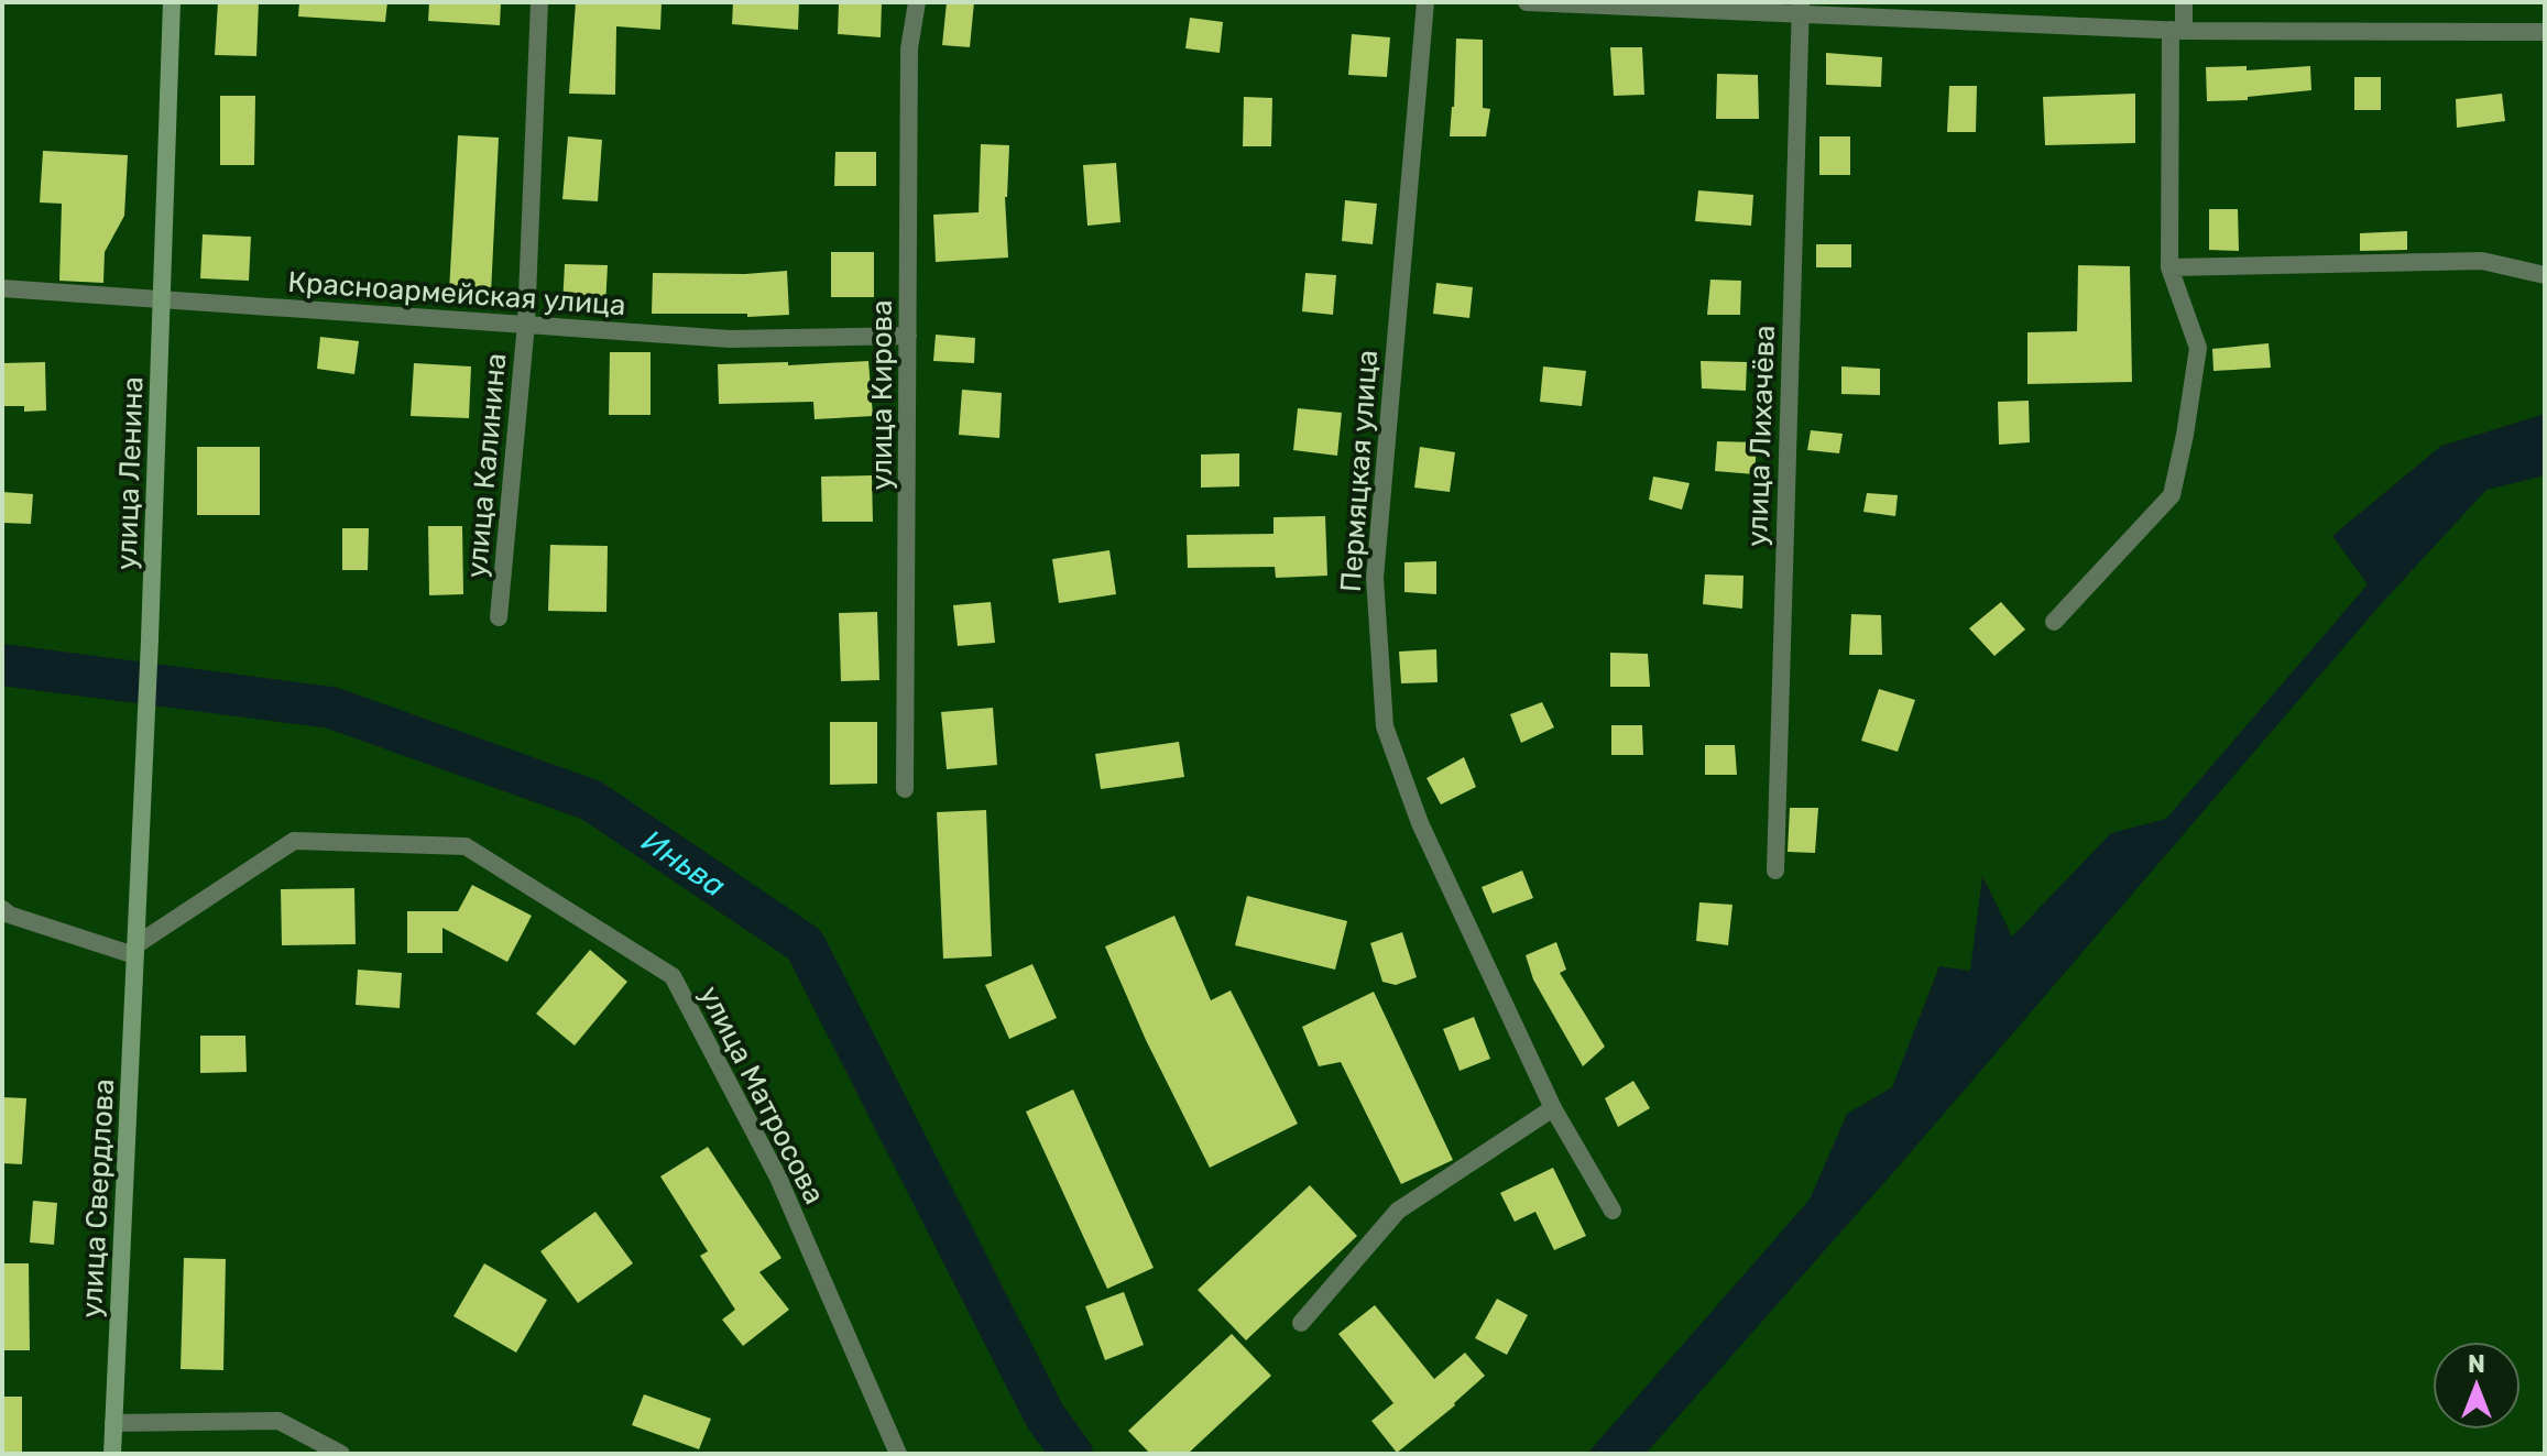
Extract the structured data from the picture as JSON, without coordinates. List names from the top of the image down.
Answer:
{
  "streets": {
    "main road": ["улица Ленина", "улица Свердлова"],
    "street": [
      "Красноармейская улица",
      "улица Кирова",
      "улица Лихачёва",
      "улица Калинина",
      "Пермяцкая улица",
      "улица Матросова"
    ]
  },
  "crossings": [
    ["Красноармейская улица", "улица Кирова"],
    ["Красноармейская улица", "улица Калинина"],
    ["Красноармейская улица", "улица Ленина"],
    ["улица Ленина", "улица Матросова"],
    ["улица Ленина", "улица Свердлова"],
    ["улица Матросова", "улица Свердлова"]
  ],
  "water": ["Иньва"],
  "north": "top"
}
